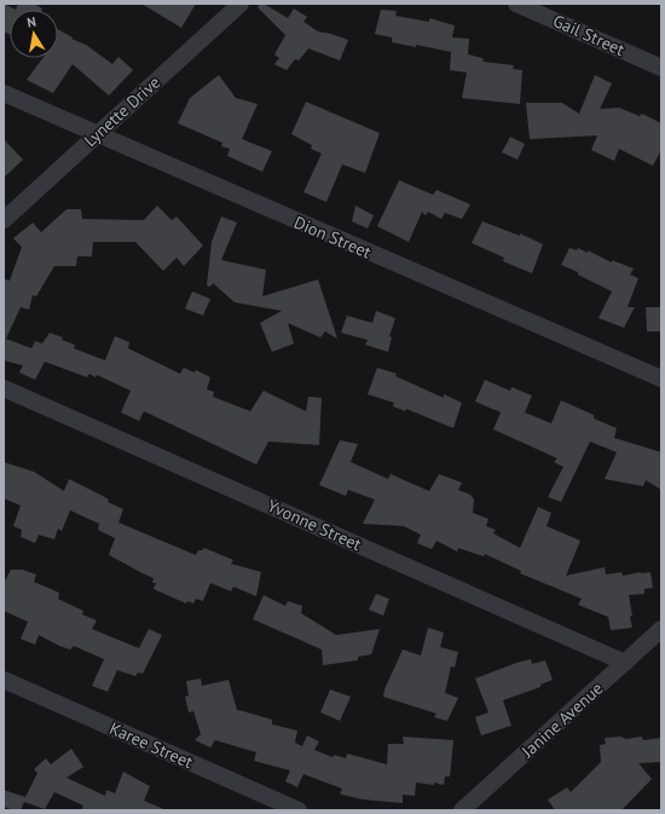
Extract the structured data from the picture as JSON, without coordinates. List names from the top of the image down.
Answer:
{
  "streets": {
    "street": [
      "Gail Street",
      "Lynette Drive",
      "Dion Street",
      "Yvonne Street",
      "Janine Avenue",
      "Karee Street"
    ]
  },
  "crossings": [
    ["Lynette Drive", "Dion Street"],
    ["Yvonne Street", "Janine Avenue"]
  ],
  "north": "top"
}
